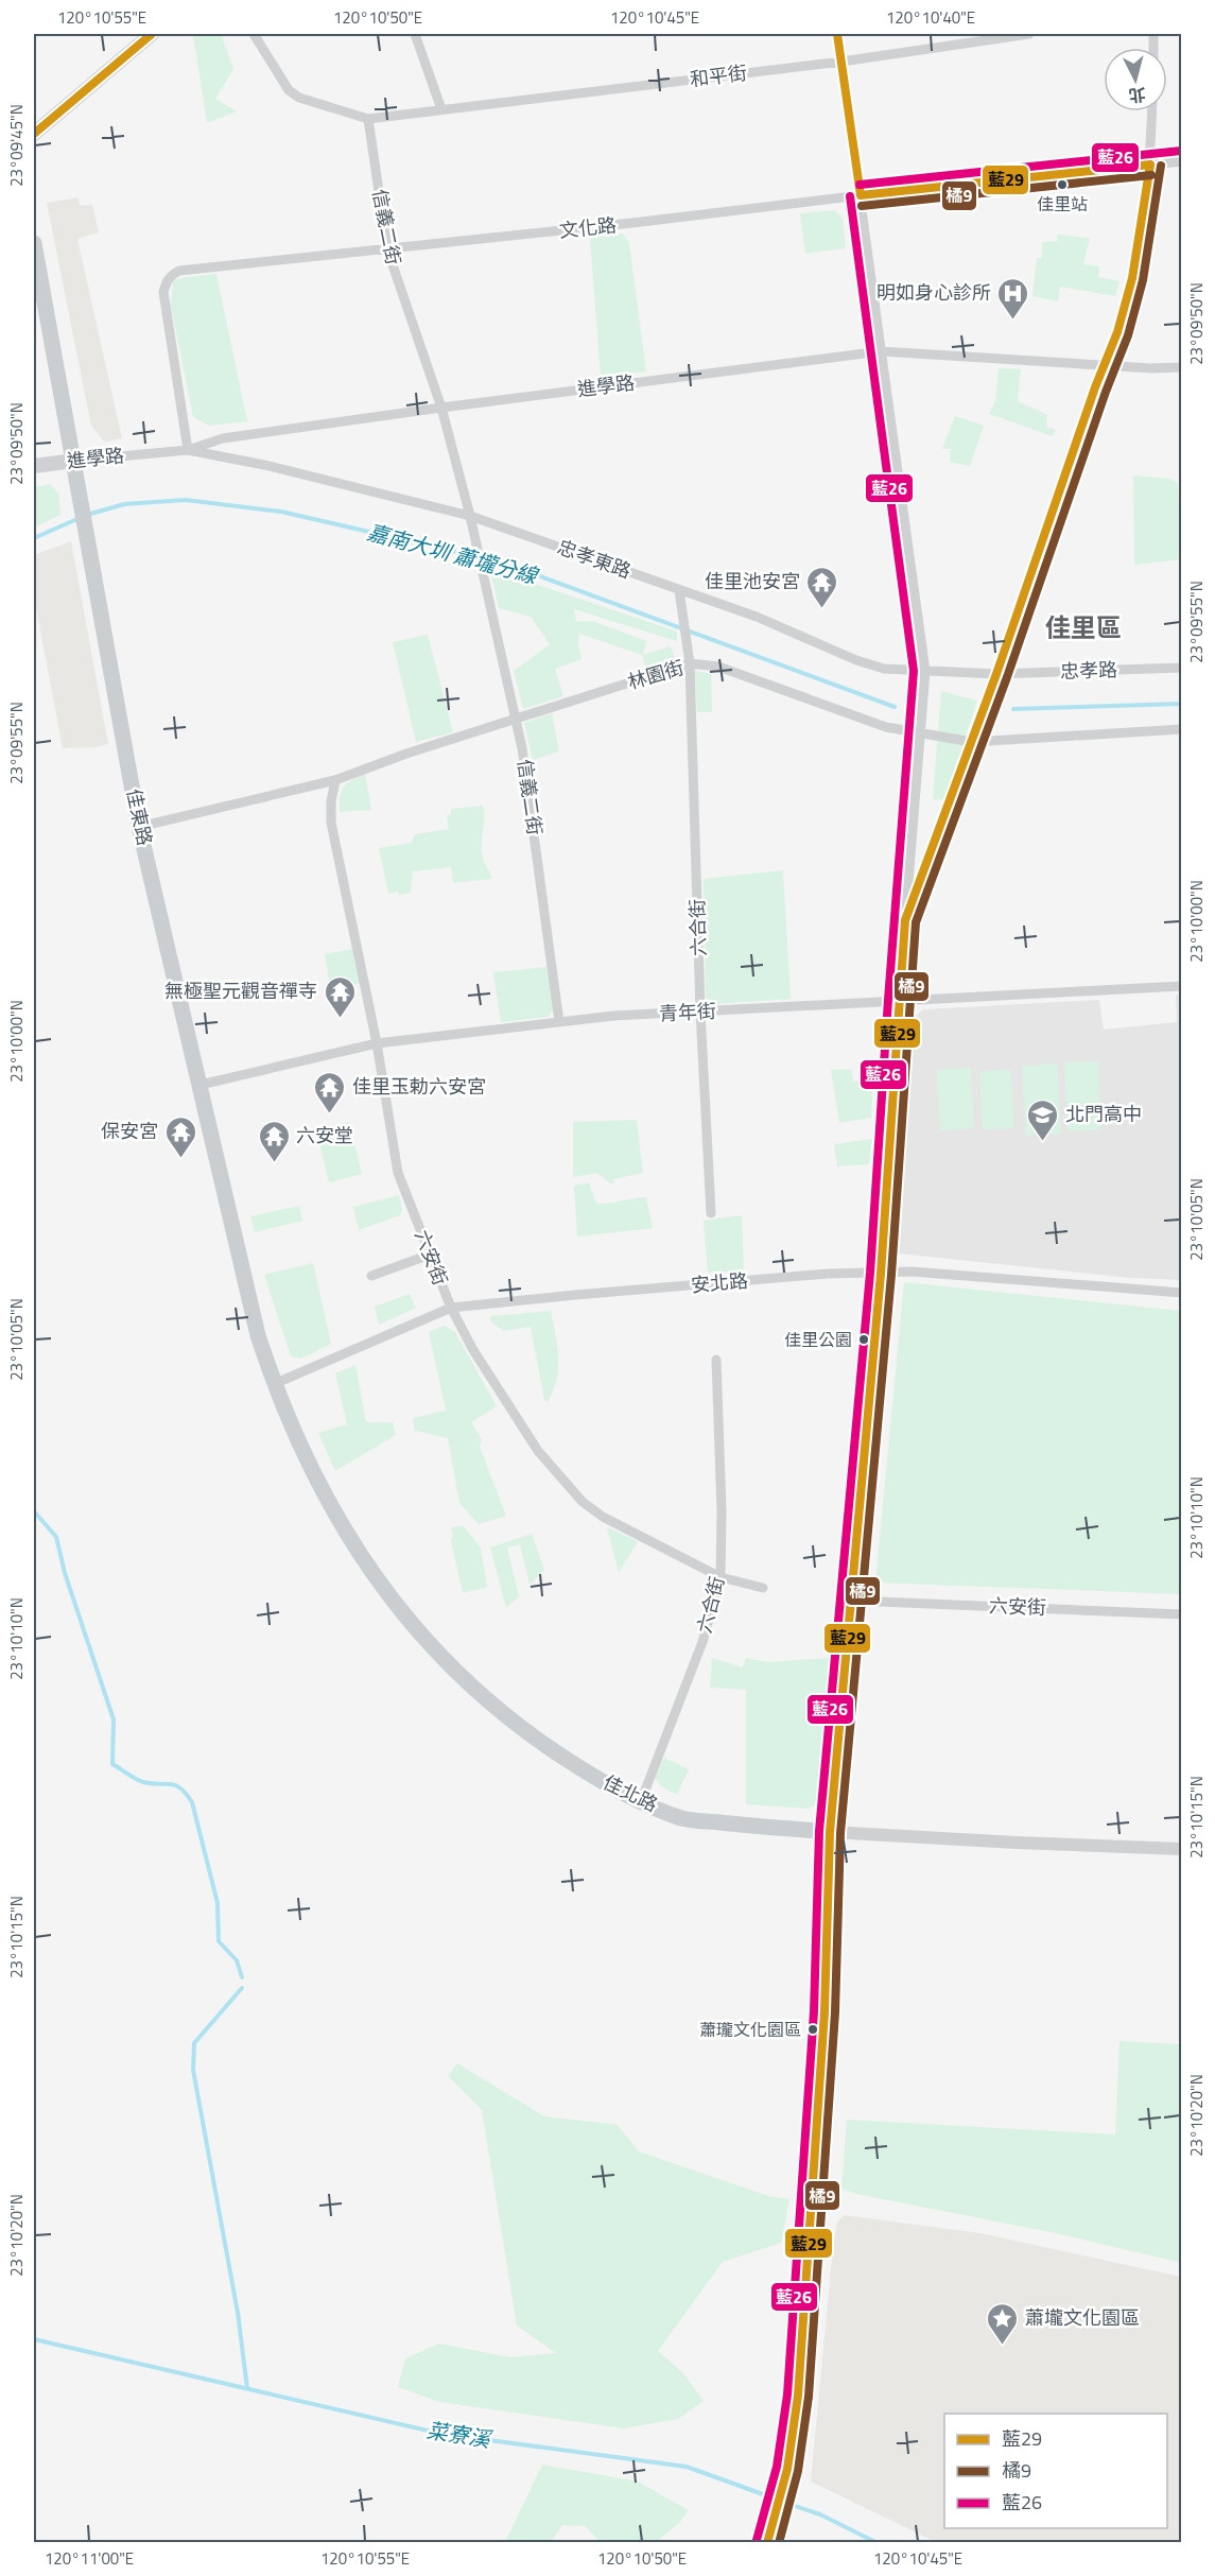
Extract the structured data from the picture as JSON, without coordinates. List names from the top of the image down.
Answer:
{
  "streets": {
    "main road": ["進學路", "佳東路", "佳北路"],
    "street": [
      "和平街",
      "信義二街",
      "文化路",
      "忠孝東路",
      "忠孝路",
      "林園街",
      "六合街",
      "青年街",
      "六安街",
      "安北路"
    ]
  },
  "crossings": [
    ["和平街", "信義二街"],
    ["信義二街", "文化路"],
    ["信義二街", "進學路"],
    ["信義二街", "忠孝東路"],
    ["信義二街", "林園街"],
    ["信義二街", "青年街"],
    ["文化路", "進學路"],
    ["文化路", "忠孝東路"],
    ["進學路", "忠孝東路"],
    ["進學路", "佳東路"],
    ["忠孝東路", "忠孝路"],
    ["忠孝東路", "六合街"],
    ["林園街", "佳東路"],
    ["林園街", "六合街"],
    ["林園街", "六安街"],
    ["佳東路", "青年街"],
    ["佳東路", "安北路"],
    ["佳東路", "佳北路"],
    ["六合街", "青年街"],
    ["六合街", "六安街"],
    ["六合街", "佳北路"],
    ["青年街", "六安街"],
    ["六安街", "安北路"],
    ["安北路", "佳北路"]
  ],
  "districts": ["佳里區"],
  "water": ["嘉南大圳 蕭壠分線", "菜寮溪"],
  "places": {
    "other": ["佳里站", "佳里公園", "蕭瓏文化園區"],
    "hospital": ["明如身心診所"],
    "temple": [
      "佳里池安宮",
      "無極聖元觀音禪寺",
      "佳里玉勅六安宮",
      "保安宮",
      "六安堂"
    ],
    "school or university": ["北門高中"],
    "place": ["蕭壠文化園區"]
  },
  "lines": ["transit line 藍29", "transit line 藍26", "transit line 橘9"],
  "legend": ["藍29", "橘9", "藍26"],
  "north": "bottom",
  "coordinates": [
    "120°10'55\"E",
    "120°10'50\"E",
    "120°10'45\"E",
    "120°10'40\"E",
    "23°09'45\"N",
    "23°09'50\"N",
    "23°09'55\"N",
    "23°10'00\"N",
    "23°10'05\"N",
    "23°10'10\"N",
    "23°10'15\"N",
    "23°10'20\"N",
    "120°11'00\"E"
  ]
}
